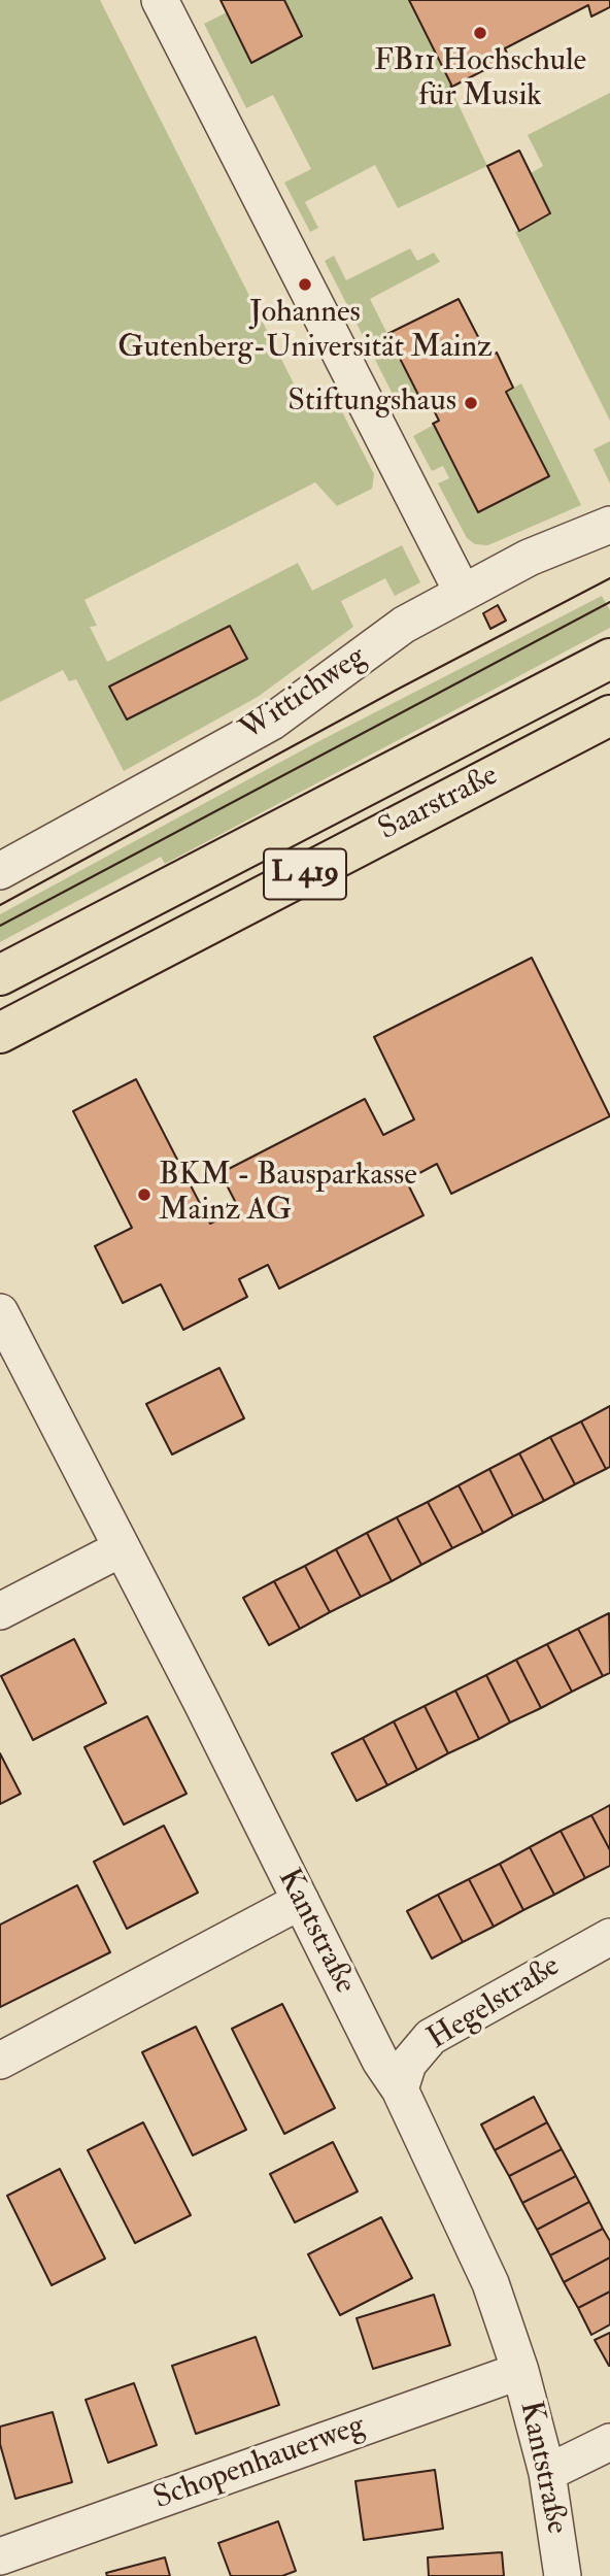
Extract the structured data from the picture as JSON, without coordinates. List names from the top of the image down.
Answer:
{
  "streets": {
    "highway": ["Saarstraße", "L 419"],
    "street": [
      "Wittichweg",
      "Kantstraße",
      "Hegelstraße",
      "Schopenhauerweg"
    ]
  },
  "crossings": [
    ["Kantstraße", "Hegelstraße"],
    ["Kantstraße", "Schopenhauerweg"]
  ],
  "places": [
    "FB11 Hochschule für Musik",
    "Johannes Gutenberg-Universität Mainz",
    "Stiftungshaus",
    "BKM - Bausparkasse Mainz AG"
  ]
}
